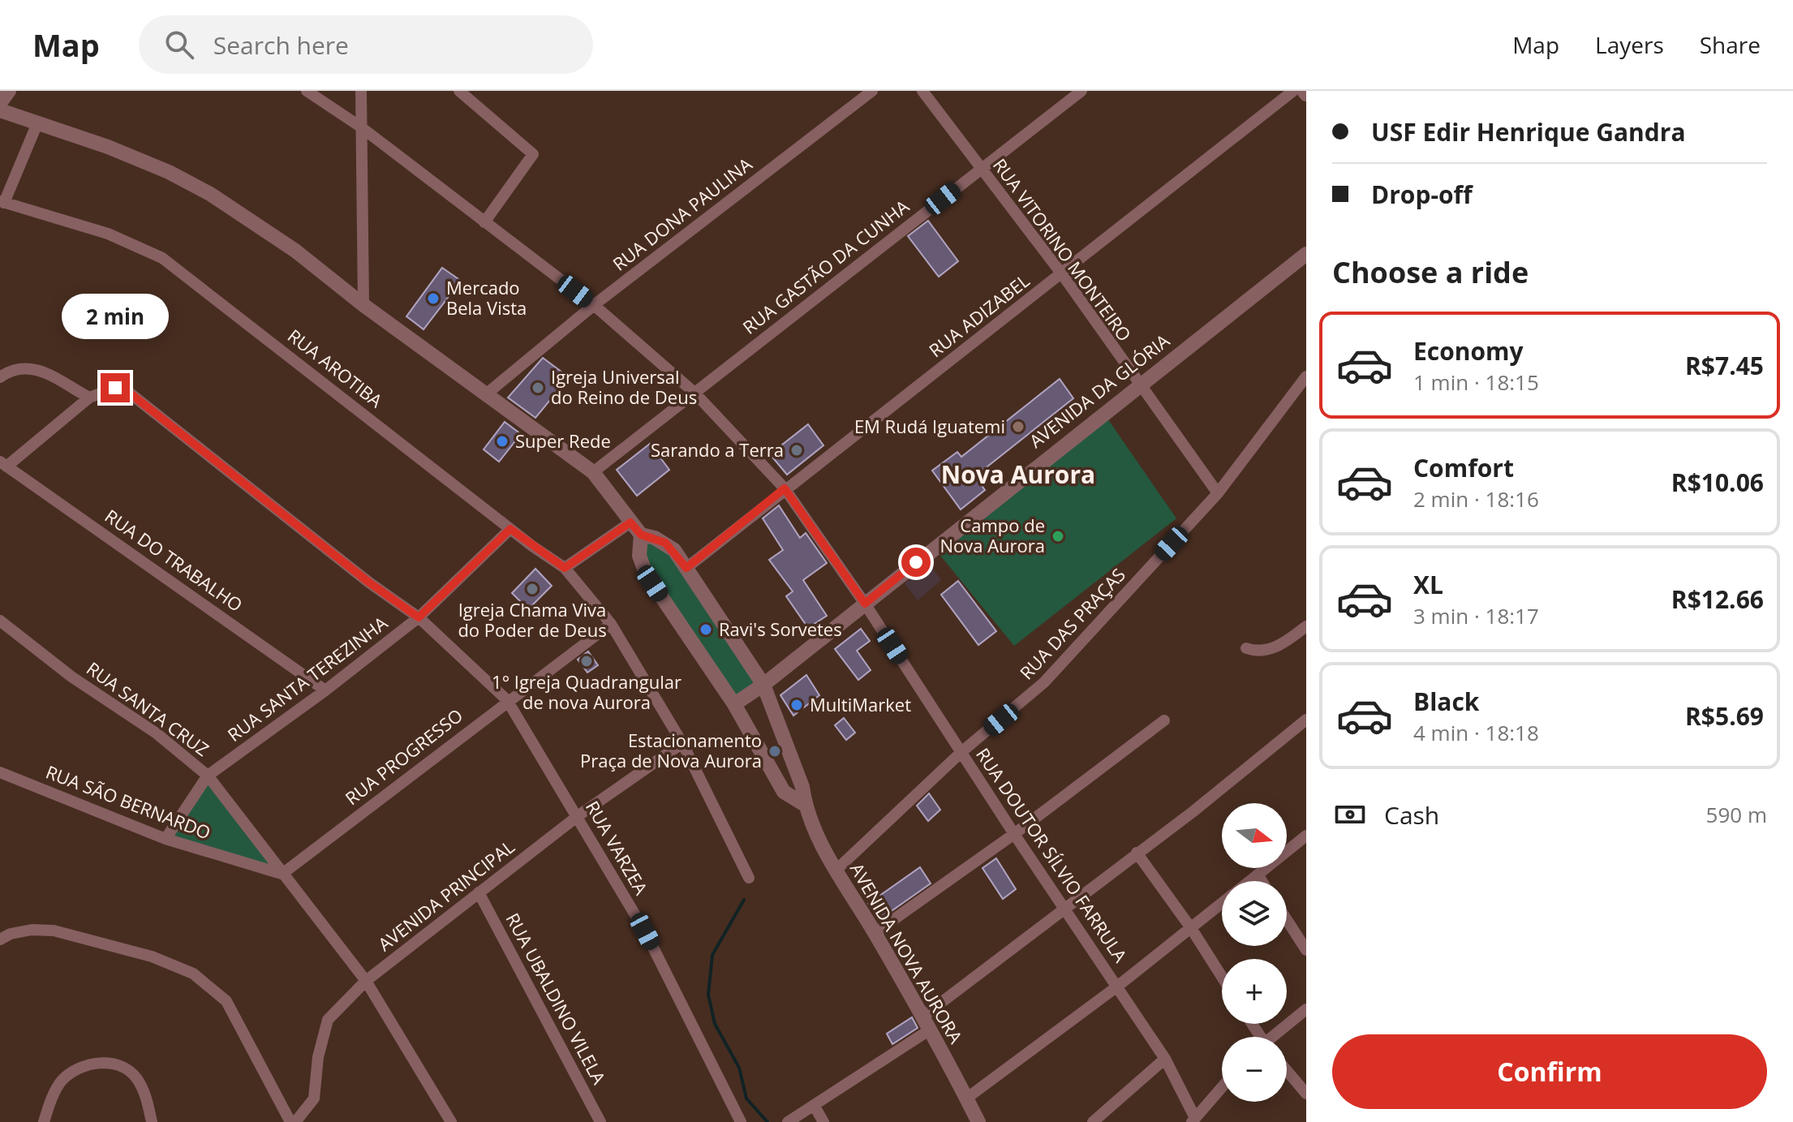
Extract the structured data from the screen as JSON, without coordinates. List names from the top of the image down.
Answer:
{
  "streets": {
    "street": [
      "RUA DONA PAULINA",
      "RUA VITORINO MONTEIRO",
      "RUA GASTÃO DA CUNHA",
      "RUA ADIZABEL",
      "RUA AROTIBA",
      "AVENIDA DA GLÓRIA",
      "RUA DO TRABALHO",
      "RUA DAS PRAÇAS",
      "RUA SANTA TEREZINHA",
      "RUA SANTA CRUZ",
      "RUA PROGRESSO",
      "RUA SÃO BERNARDO",
      "RUA VARZEA",
      "RUA DOUTOR SÍLVIO FARRULA",
      "AVENIDA PRINCIPAL",
      "AVENIDA NOVA AURORA",
      "RUA UBALDINO VILELA"
    ]
  },
  "crossings": [
    ["RUA DONA PAULINA", "RUA DOUTOR SÍLVIO FARRULA"],
    ["RUA DONA PAULINA", "AVENIDA NOVA AURORA"],
    ["RUA VITORINO MONTEIRO", "RUA GASTÃO DA CUNHA"],
    ["RUA VITORINO MONTEIRO", "RUA ADIZABEL"],
    ["RUA VITORINO MONTEIRO", "AVENIDA DA GLÓRIA"],
    ["RUA VITORINO MONTEIRO", "RUA DAS PRAÇAS"],
    ["RUA GASTÃO DA CUNHA", "RUA DOUTOR SÍLVIO FARRULA"],
    ["RUA GASTÃO DA CUNHA", "AVENIDA NOVA AURORA"],
    ["RUA ADIZABEL", "RUA DOUTOR SÍLVIO FARRULA"],
    ["RUA ADIZABEL", "AVENIDA NOVA AURORA"],
    ["RUA AROTIBA", "RUA SANTA TEREZINHA"],
    ["RUA AROTIBA", "RUA PROGRESSO"],
    ["RUA AROTIBA", "AVENIDA PRINCIPAL"],
    ["AVENIDA DA GLÓRIA", "RUA DOUTOR SÍLVIO FARRULA"],
    ["AVENIDA DA GLÓRIA", "AVENIDA NOVA AURORA"],
    ["RUA DO TRABALHO", "RUA SANTA TEREZINHA"],
    ["RUA DAS PRAÇAS", "RUA DOUTOR SÍLVIO FARRULA"],
    ["RUA DAS PRAÇAS", "AVENIDA NOVA AURORA"],
    ["RUA SANTA TEREZINHA", "RUA SANTA CRUZ"],
    ["RUA SANTA TEREZINHA", "RUA SÃO BERNARDO"],
    ["RUA SANTA TEREZINHA", "RUA VARZEA"],
    ["RUA SANTA CRUZ", "RUA PROGRESSO"],
    ["RUA SANTA CRUZ", "RUA SÃO BERNARDO"],
    ["RUA SANTA CRUZ", "AVENIDA PRINCIPAL"],
    ["RUA PROGRESSO", "RUA SÃO BERNARDO"],
    ["RUA PROGRESSO", "RUA VARZEA"],
    ["RUA VARZEA", "AVENIDA PRINCIPAL"],
    ["AVENIDA PRINCIPAL", "RUA UBALDINO VILELA"]
  ],
  "districts": ["Nova Aurora"],
  "places": [
    "Mercado Bela Vista",
    "Igreja Universal do Reino de Deus",
    "EM Rudá Iguatemi",
    "Super Rede",
    "Sarando a Terra",
    "Campo de Nova Aurora",
    "Igreja Chama Viva do Poder de Deus",
    "Ravi's Sorvetes",
    "1° Igreja Quadrangular de nova Aurora",
    "MultiMarket",
    "Estacionamento Praça de Nova Aurora"
  ],
  "north": "right",
  "page": {
    "header": "Map",
    "search": "Search here",
    "nav": ["Map", "Layers", "Share"],
    "banner": ["USF Edir Henrique Gandra", "Drop-off"],
    "heading": "Choose a ride",
    "bubble": "2 min",
    "list": [
      {
        "name": "Economy",
        "note": "1 min · 18:15",
        "value": "R$7.45"
      },
      {
        "name": "Comfort",
        "note": "2 min · 18:16",
        "value": "R$10.06"
      },
      {
        "name": "XL",
        "note": "3 min · 18:17",
        "value": "R$12.66"
      },
      {
        "name": "Black",
        "note": "4 min · 18:18",
        "value": "R$5.69"
      }
    ],
    "pay": ["Cash", "590 m"],
    "map_buttons": ["+", "−"],
    "buttons": "Confirm"
  }
}
